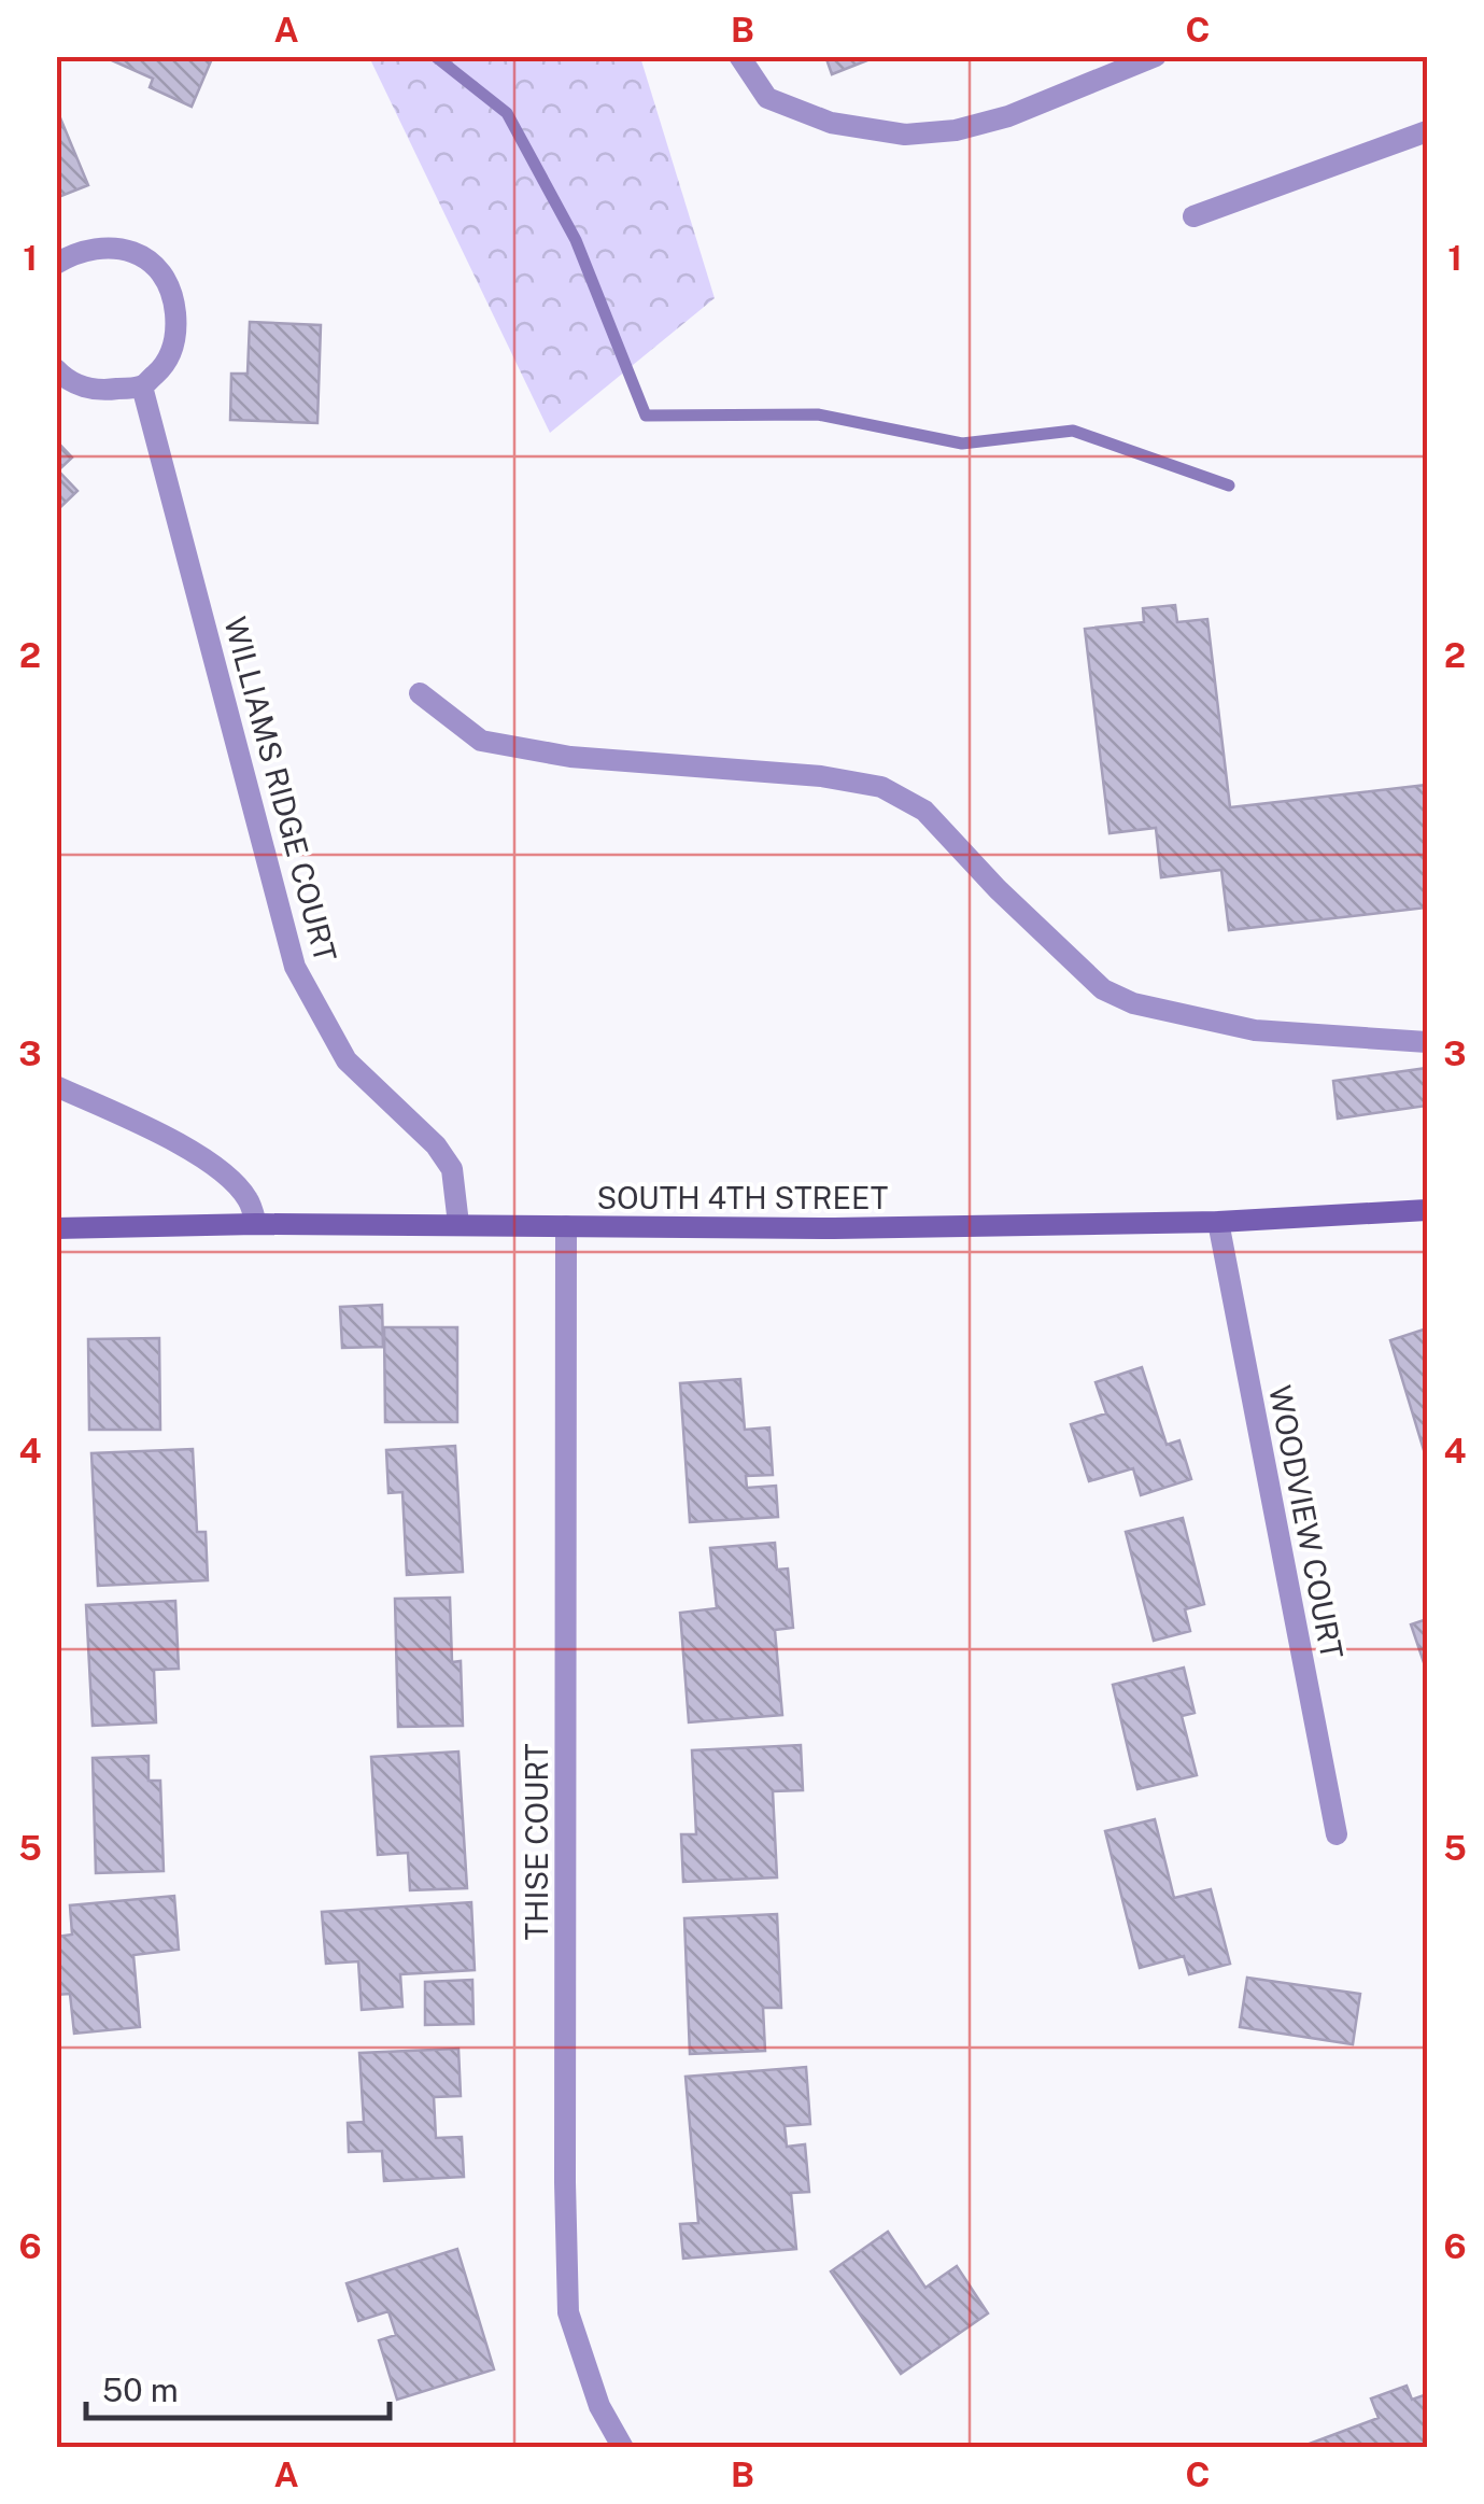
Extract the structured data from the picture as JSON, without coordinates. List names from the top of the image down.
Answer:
{
  "streets": {
    "main road": ["SOUTH 4TH STREET"],
    "street": ["WILLIAMS RIDGE COURT", "WOODVIEW COURT", "THISE COURT"]
  },
  "crossings": [
    ["WILLIAMS RIDGE COURT", "SOUTH 4TH STREET"],
    ["SOUTH 4TH STREET", "WOODVIEW COURT"],
    ["SOUTH 4TH STREET", "THISE COURT"]
  ],
  "scale_bar": "50 m",
  "grid": {
    "columns": ["A", "B", "C"],
    "rows": [
      "1",
      "2",
      "3",
      "4",
      "5",
      "6"
    ]
  }
}
